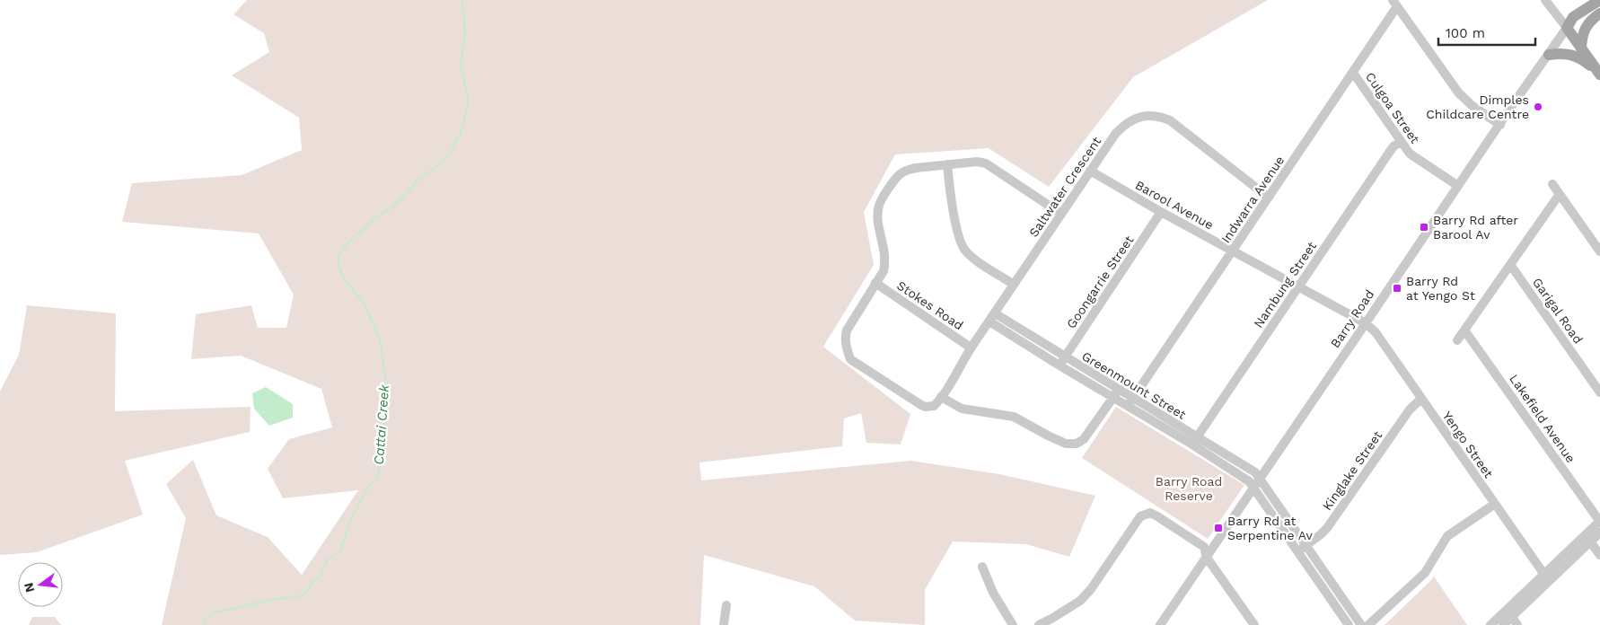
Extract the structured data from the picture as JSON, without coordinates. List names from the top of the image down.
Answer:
{
  "streets": {
    "main road": ["Barry Road"],
    "street": [
      "Culgoa Street",
      "Saltwater Crescent",
      "Indwarra Avenue",
      "Barool Avenue",
      "Goongarrie Street",
      "Nambung Street",
      "Stokes Road",
      "Garigal Road",
      "Greenmount Street",
      "Lakefield Avenue",
      "Yengo Street",
      "Kinglake Street"
    ]
  },
  "crossings": [
    ["Culgoa Street", "Indwarra Avenue"],
    ["Culgoa Street", "Nambung Street"],
    ["Culgoa Street", "Barry Road"],
    ["Saltwater Crescent", "Indwarra Avenue"],
    ["Saltwater Crescent", "Barool Avenue"],
    ["Saltwater Crescent", "Stokes Road"],
    ["Saltwater Crescent", "Greenmount Street"],
    ["Indwarra Avenue", "Barool Avenue"],
    ["Indwarra Avenue", "Greenmount Street"],
    ["Barool Avenue", "Goongarrie Street"],
    ["Barool Avenue", "Nambung Street"],
    ["Barool Avenue", "Barry Road"],
    ["Barool Avenue", "Yengo Street"],
    ["Goongarrie Street", "Greenmount Street"],
    ["Nambung Street", "Greenmount Street"],
    ["Barry Road", "Greenmount Street"],
    ["Barry Road", "Yengo Street"],
    ["Yengo Street", "Kinglake Street"]
  ],
  "water": ["Cattai Creek"],
  "parks": ["Barry Road Reserve"],
  "places": {
    "other": ["Dimples Childcare Centre"],
    "transit": ["Barry Rd after Barool Av", "Barry Rd at Yengo St", "Barry Rd at Serpentine Av"]
  },
  "scale_bar": "100 m",
  "north": "left"
}
